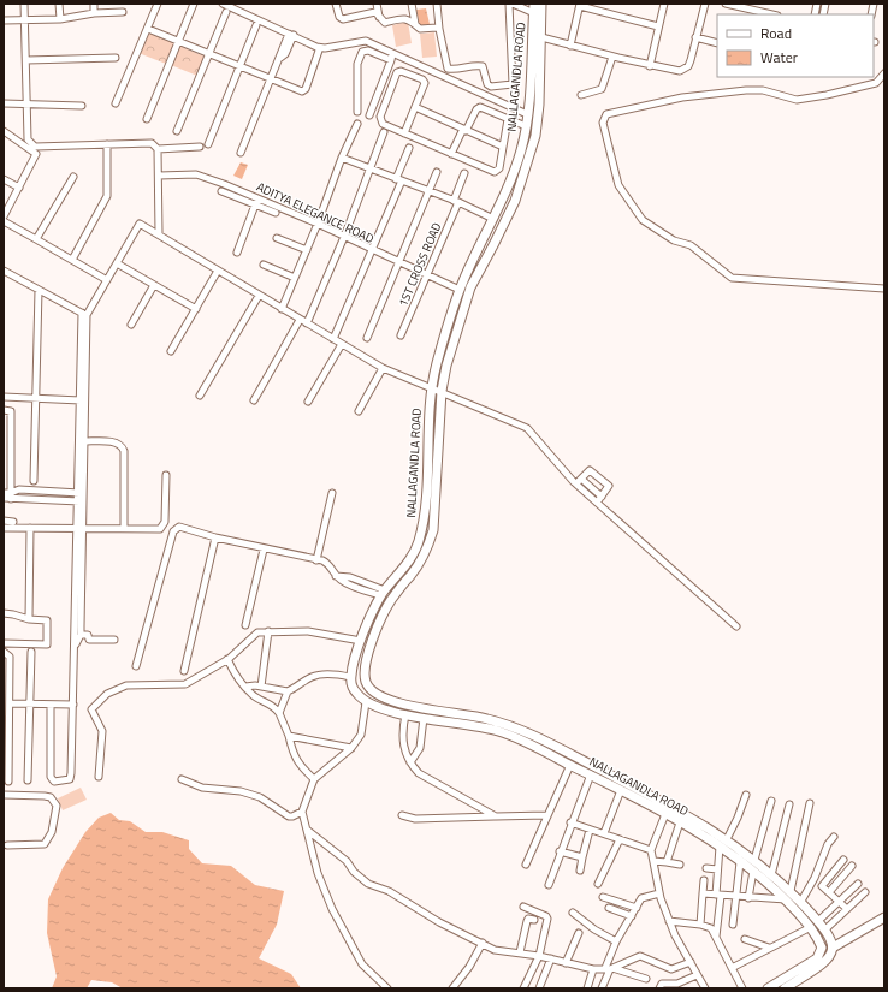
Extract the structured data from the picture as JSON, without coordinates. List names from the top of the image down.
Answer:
{
  "streets": {
    "main road": ["NALLAGANDLA ROAD"],
    "street": ["ADITYA ELEGANCE ROAD", "1ST CROSS ROAD"]
  },
  "crossings": [
    ["NALLAGANDLA ROAD", "ADITYA ELEGANCE ROAD"],
    ["ADITYA ELEGANCE ROAD", "1ST CROSS ROAD"]
  ],
  "legend": ["Road", "Water"]
}
